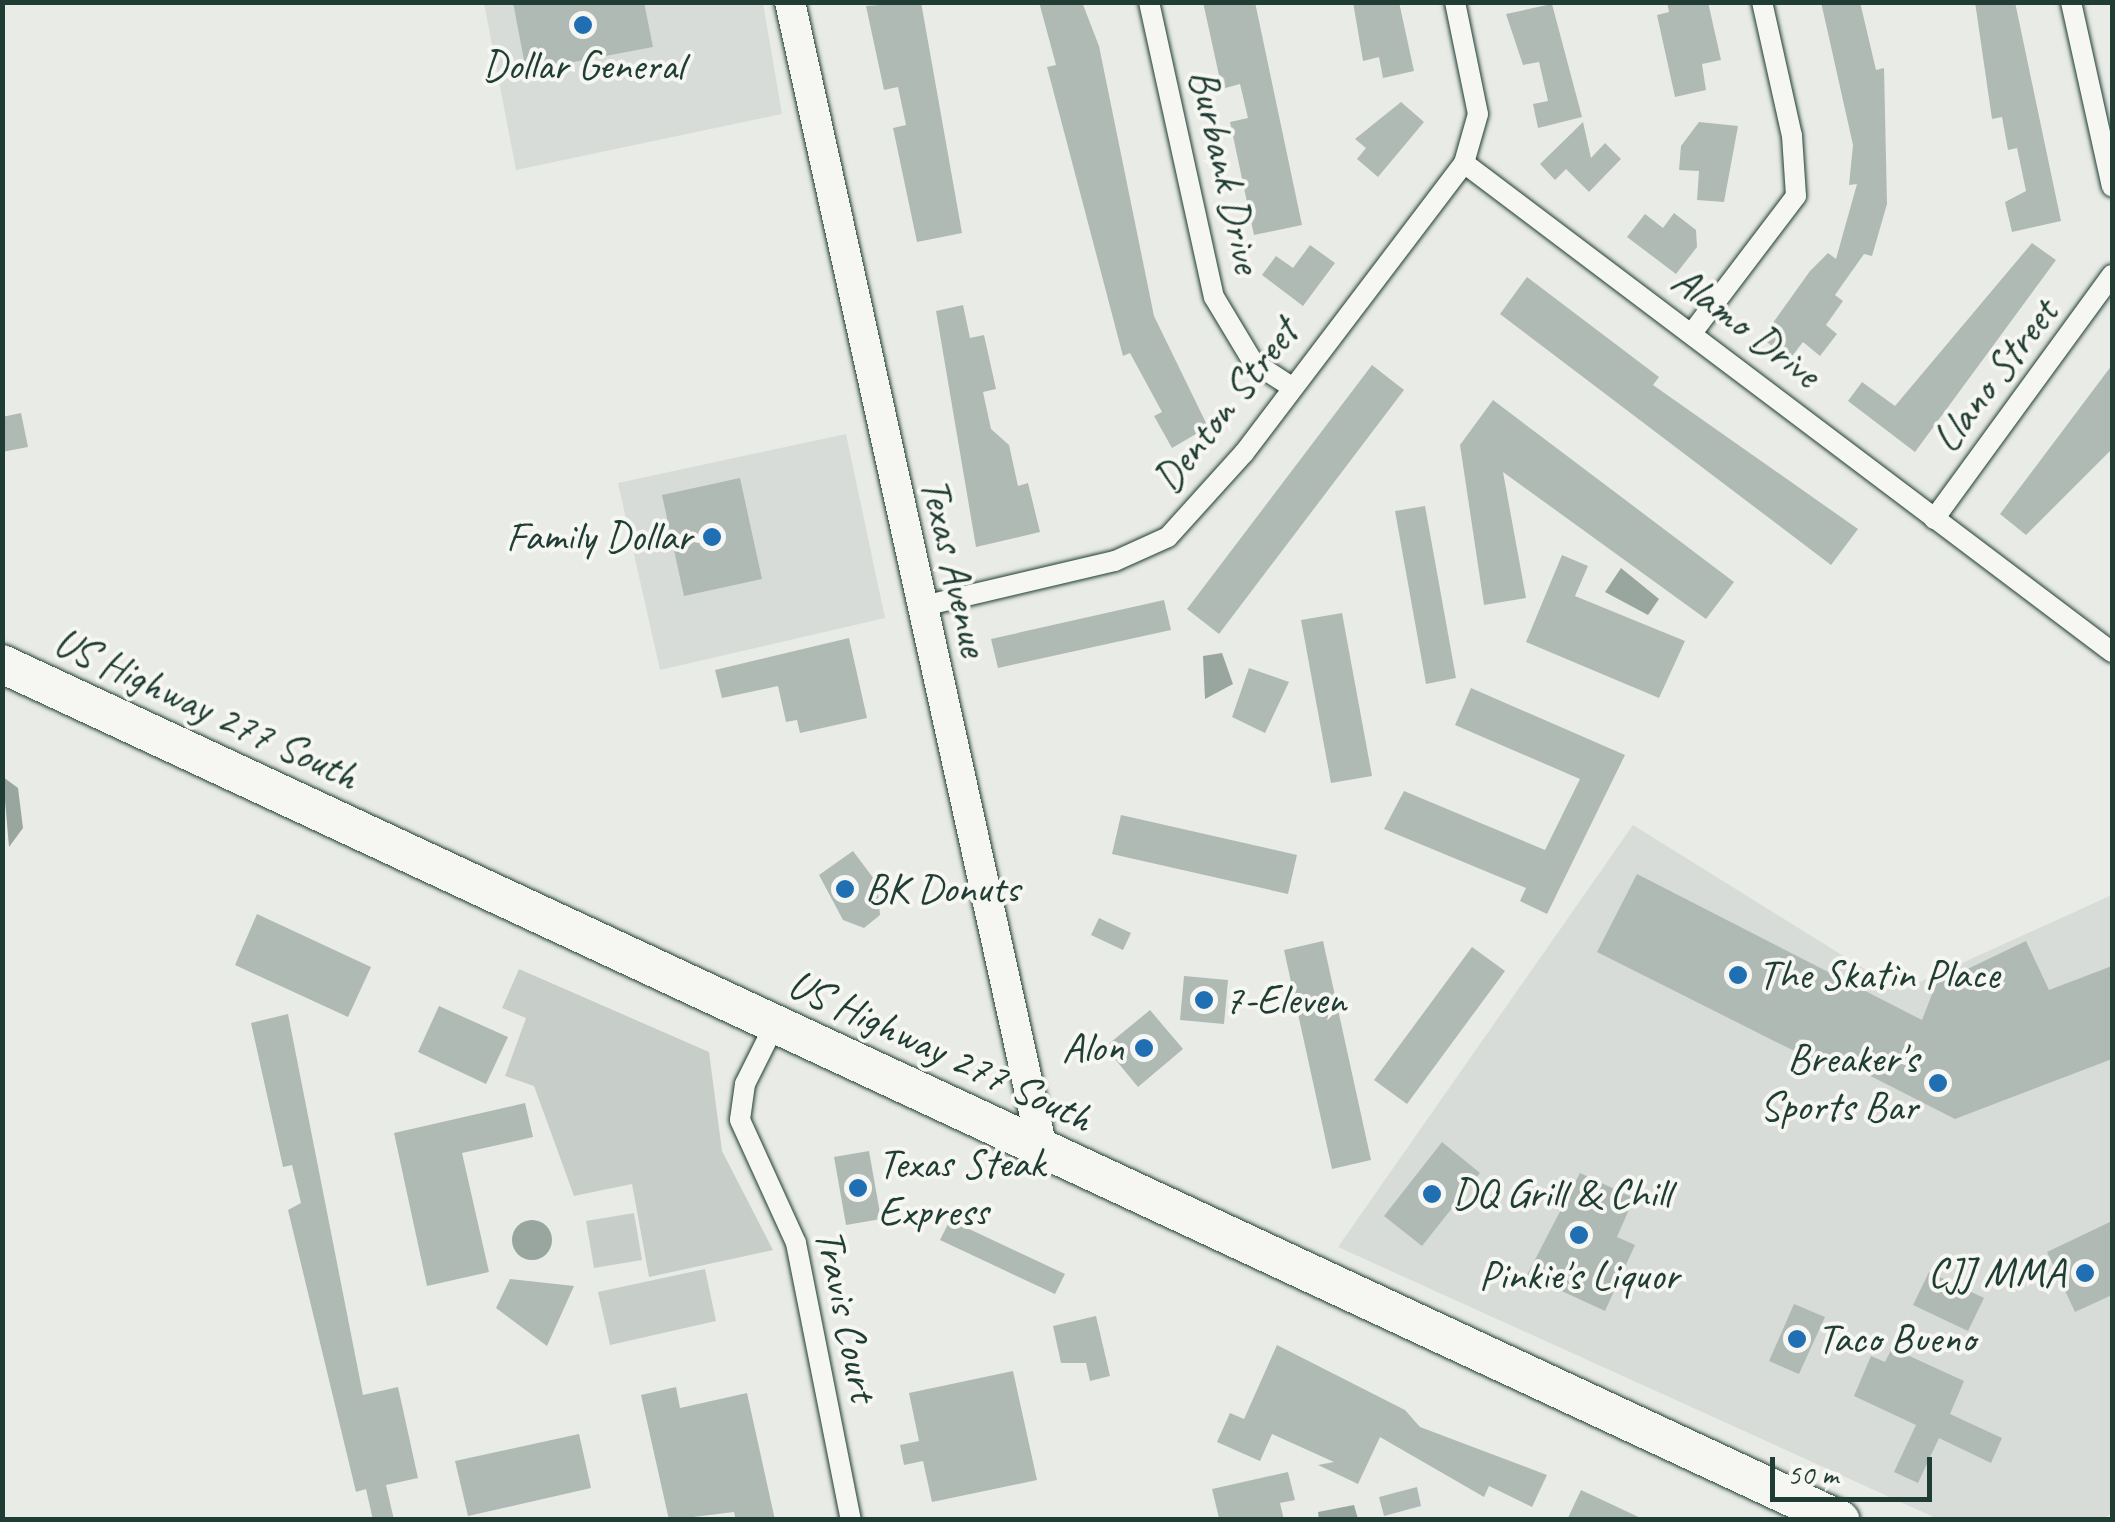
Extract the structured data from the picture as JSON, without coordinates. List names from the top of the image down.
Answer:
{
  "streets": {
    "highway": ["US Highway 277 South"],
    "street": [
      "Burbank Drive",
      "Alamo Drive",
      "Llano Street",
      "Denton Street",
      "Texas Avenue",
      "Travis Court"
    ]
  },
  "crossings": [
    ["Burbank Drive", "Denton Street"],
    ["Alamo Drive", "Llano Street"],
    ["Alamo Drive", "Denton Street"],
    ["Denton Street", "Texas Avenue"],
    ["Texas Avenue", "US Highway 277 South"],
    ["US Highway 277 South", "Travis Court"]
  ],
  "places": [
    "Dollar General",
    "Family Dollar",
    "BK Donuts",
    "The Skatin Place",
    "7-Eleven",
    "Alon",
    "Breaker's Sports Bar",
    "Texas Steak Express",
    "DQ Grill & Chill",
    "Pinkie's Liquor",
    "CJJ MMA",
    "Taco Bueno"
  ],
  "scale_bar": "50 m"
}
